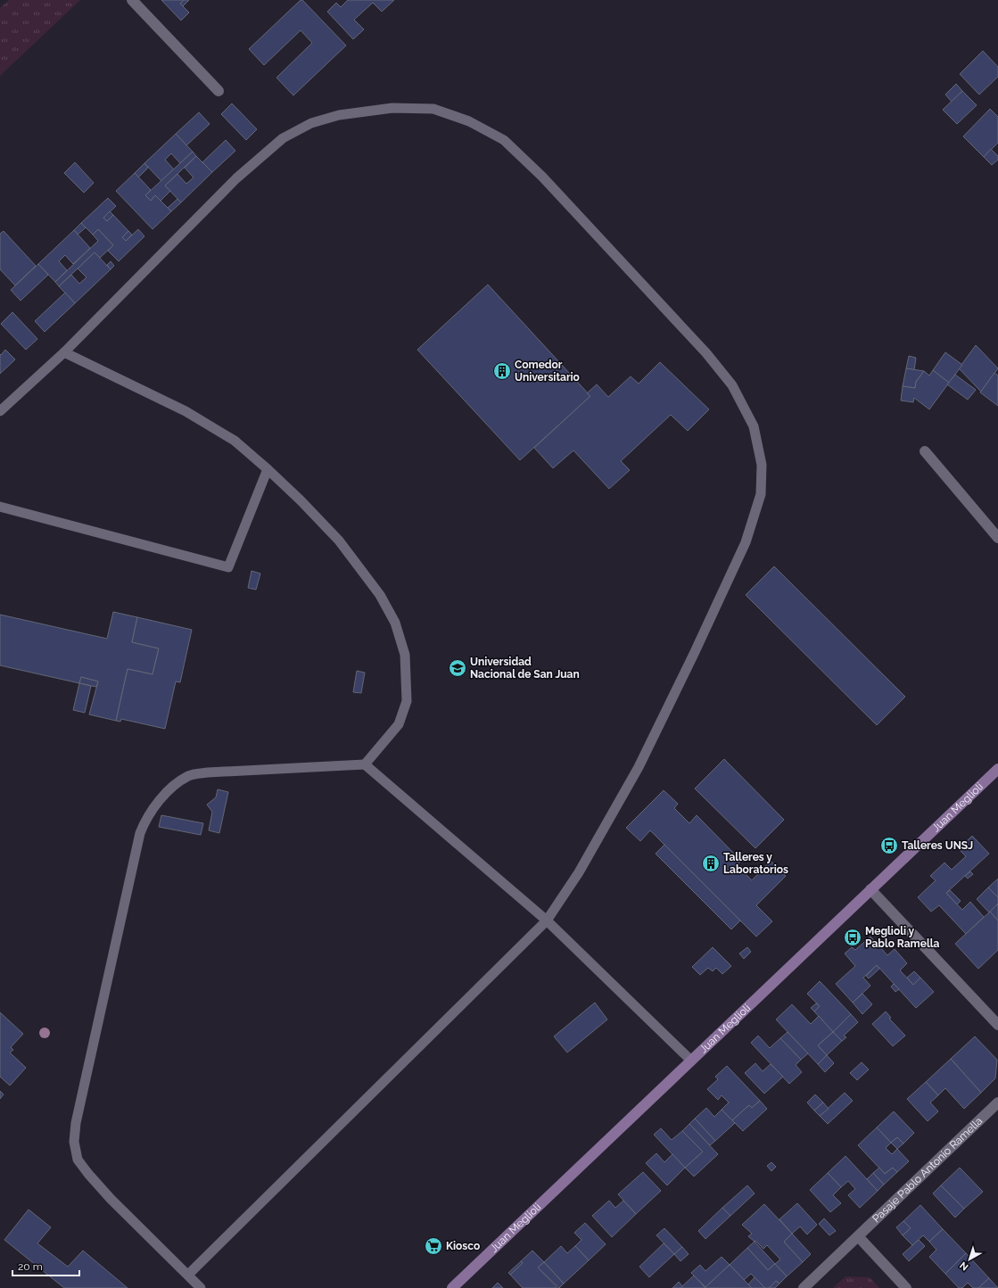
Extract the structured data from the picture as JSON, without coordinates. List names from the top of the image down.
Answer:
{
  "streets": {
    "main road": ["Juan Meglioli"],
    "street": ["Pasaje Pablo Antonio Ramella"]
  },
  "places": {
    "building": ["Comedor Universitario", "Talleres y Laboratorios"],
    "school or university": ["Universidad Nacional de San Juan"],
    "bus stop": ["Talleres UNSJ", "Meglioli y Pablo Ramella"],
    "supermarket": ["Kiosco"]
  },
  "scale_bar": "20 m",
  "north": "bottom left"
}
